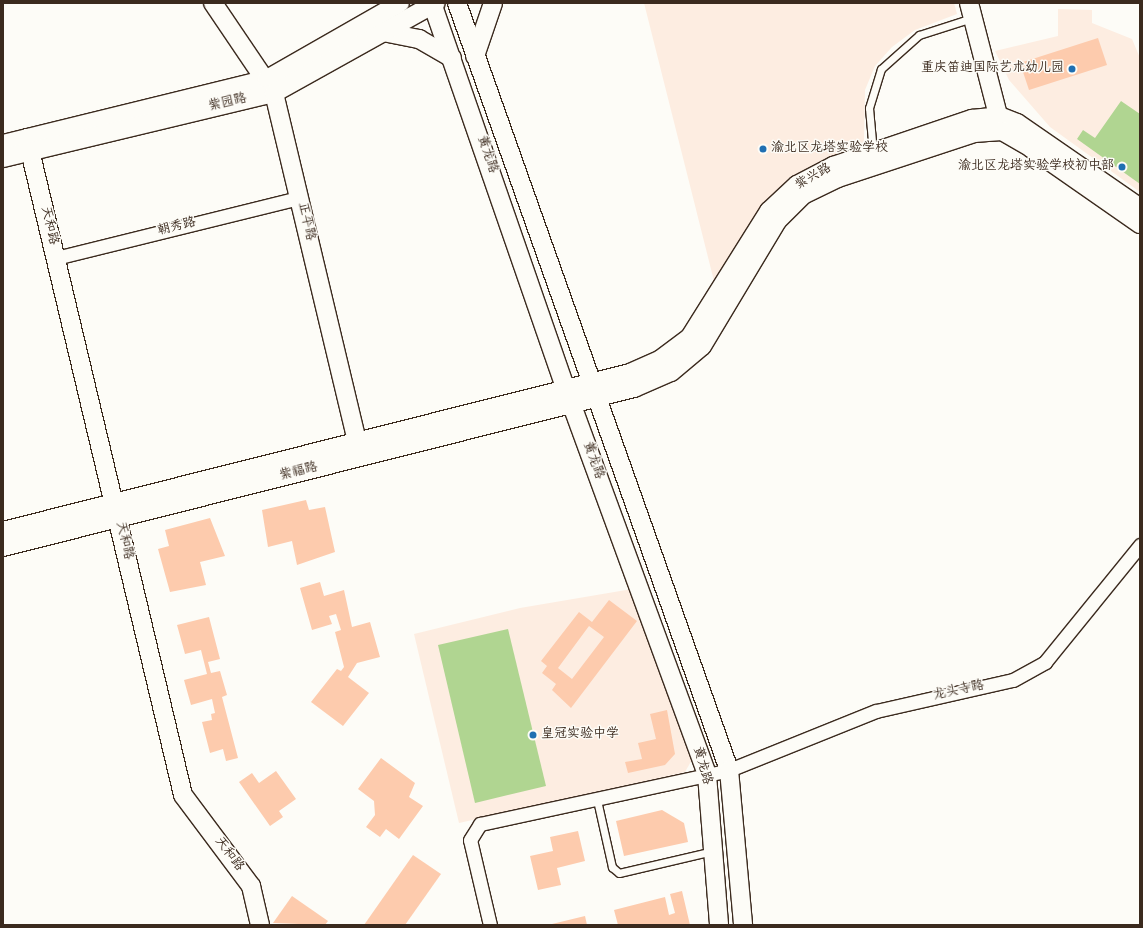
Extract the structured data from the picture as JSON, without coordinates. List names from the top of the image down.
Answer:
{
  "streets": {
    "main road": [
      "紫园路",
      "黄龙路",
      "紫兴路",
      "正平路",
      "天和路",
      "紫福路"
    ],
    "street": ["朝秀路", "龙头寺路"]
  },
  "crossings": [
    ["紫园路", "黄龙路"],
    ["紫园路", "正平路"],
    ["紫园路", "天和路"],
    ["黄龙路", "紫兴路"],
    ["黄龙路", "紫福路"],
    ["黄龙路", "龙头寺路"],
    ["紫兴路", "紫福路"],
    ["正平路", "朝秀路"],
    ["正平路", "紫福路"],
    ["天和路", "朝秀路"],
    ["天和路", "紫福路"]
  ],
  "places": [
    "重庆笛迪国际艺术幼儿园",
    "渝北区龙塔实验学校",
    "渝北区龙塔实验学校初中部",
    "皇冠实验中学"
  ]
}
